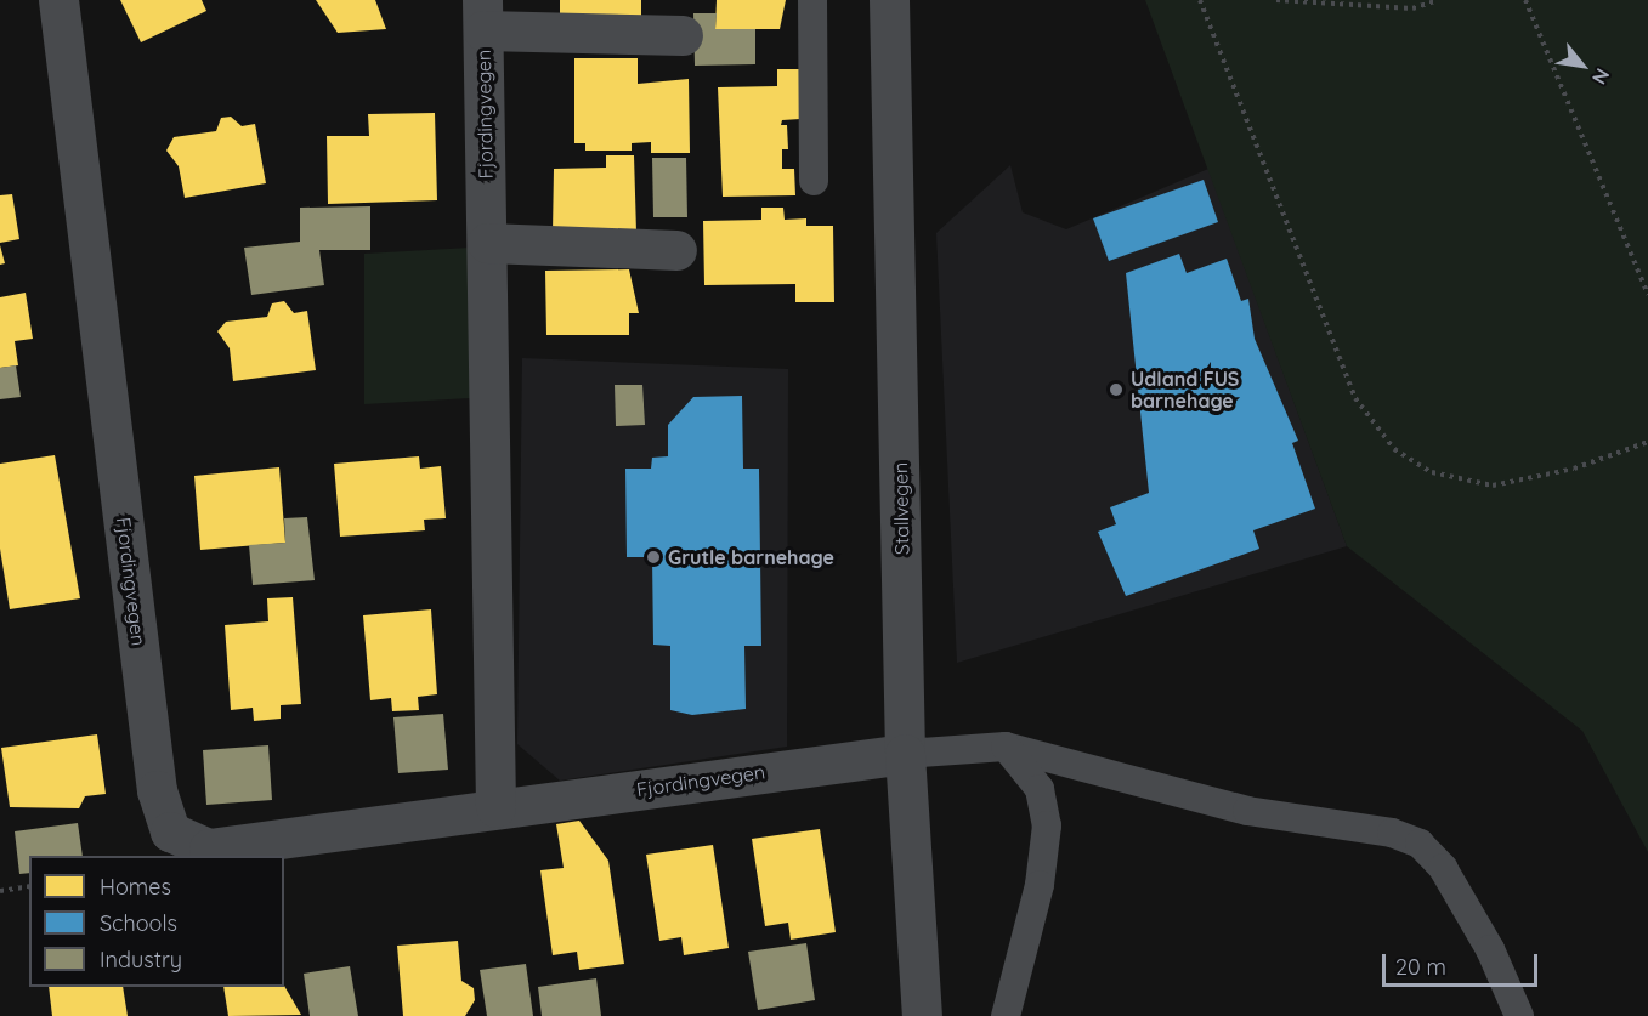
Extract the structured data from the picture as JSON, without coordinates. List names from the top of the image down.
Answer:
{
  "streets": {
    "street": ["Fjordingvegen", "Stallvegen"]
  },
  "crossings": [
    ["Fjordingvegen", "Stallvegen"]
  ],
  "places": ["Udland FUS barnehage", "Grutle barnehage"],
  "legend": ["Homes", "Schools", "Industry"],
  "scale_bar": "20 m",
  "north": "bottom right"
}
